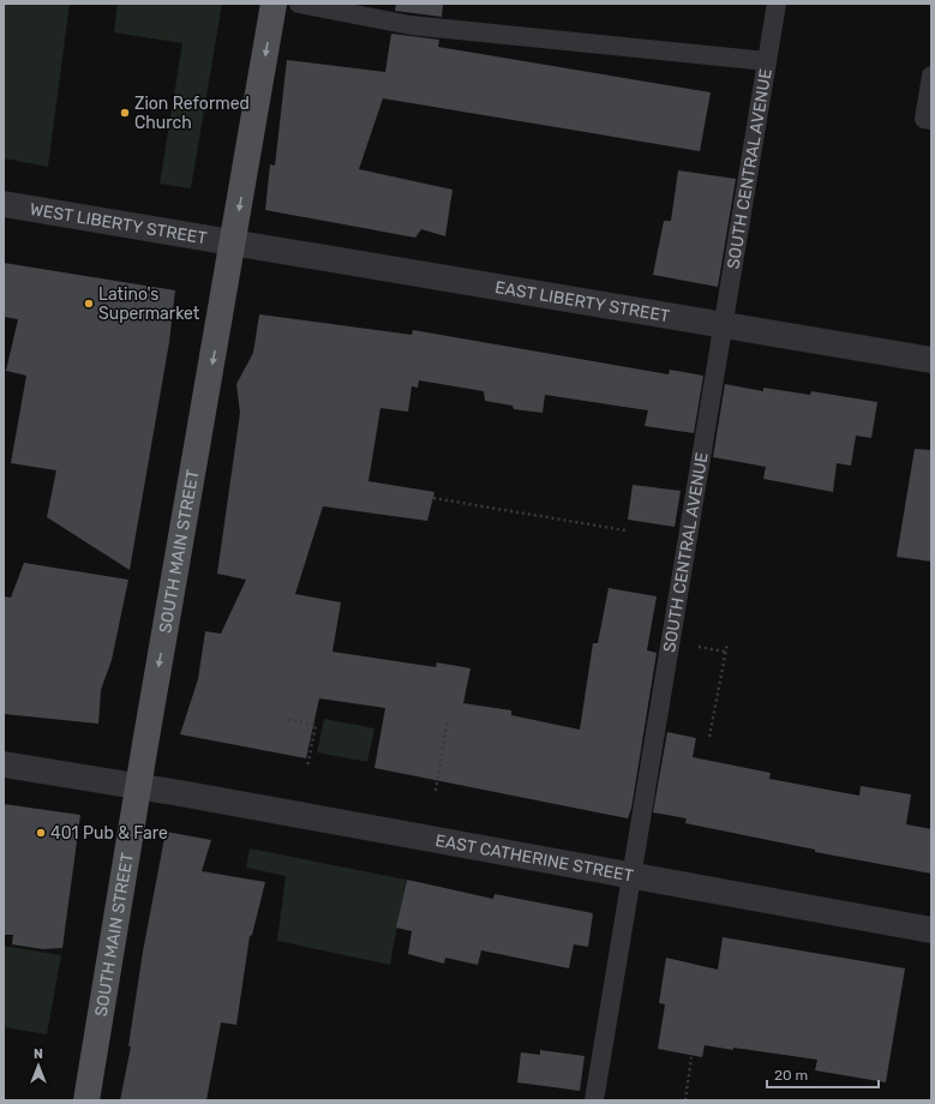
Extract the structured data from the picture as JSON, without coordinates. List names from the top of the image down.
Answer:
{
  "streets": {
    "main road": ["SOUTH MAIN STREET"],
    "street": ["WEST LIBERTY STREET", "EAST LIBERTY STREET", "EAST CATHERINE STREET"],
    "lane": ["SOUTH CENTRAL AVENUE"]
  },
  "crossings": [
    ["SOUTH CENTRAL AVENUE", "EAST LIBERTY STREET"],
    ["SOUTH CENTRAL AVENUE", "EAST CATHERINE STREET"],
    ["WEST LIBERTY STREET", "EAST LIBERTY STREET"],
    ["WEST LIBERTY STREET", "SOUTH MAIN STREET"],
    ["EAST LIBERTY STREET", "SOUTH MAIN STREET"],
    ["SOUTH MAIN STREET", "EAST CATHERINE STREET"]
  ],
  "one_way": ["SOUTH MAIN STREET"],
  "places": ["Zion Reformed Church", "Latino's Supermarket", "401 Pub & Fare"],
  "scale_bar": "20 m",
  "north": "top"
}
